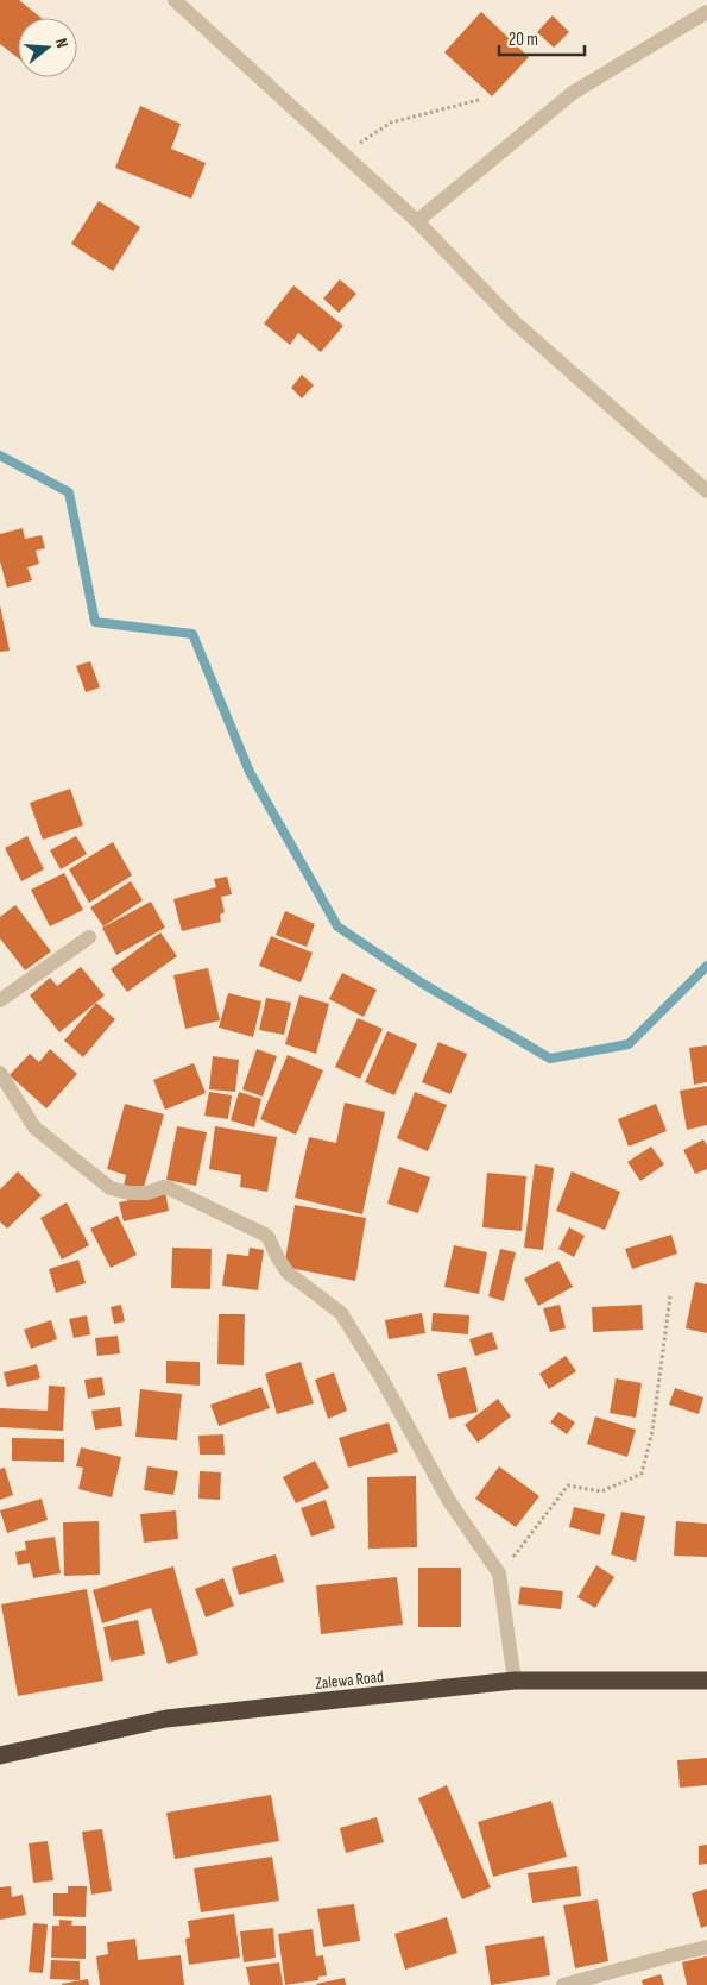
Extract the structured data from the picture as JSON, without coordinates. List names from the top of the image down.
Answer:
{
  "streets": {
    "highway": ["Zalewa Road"]
  },
  "scale_bar": "20 m",
  "north": "right"
}
